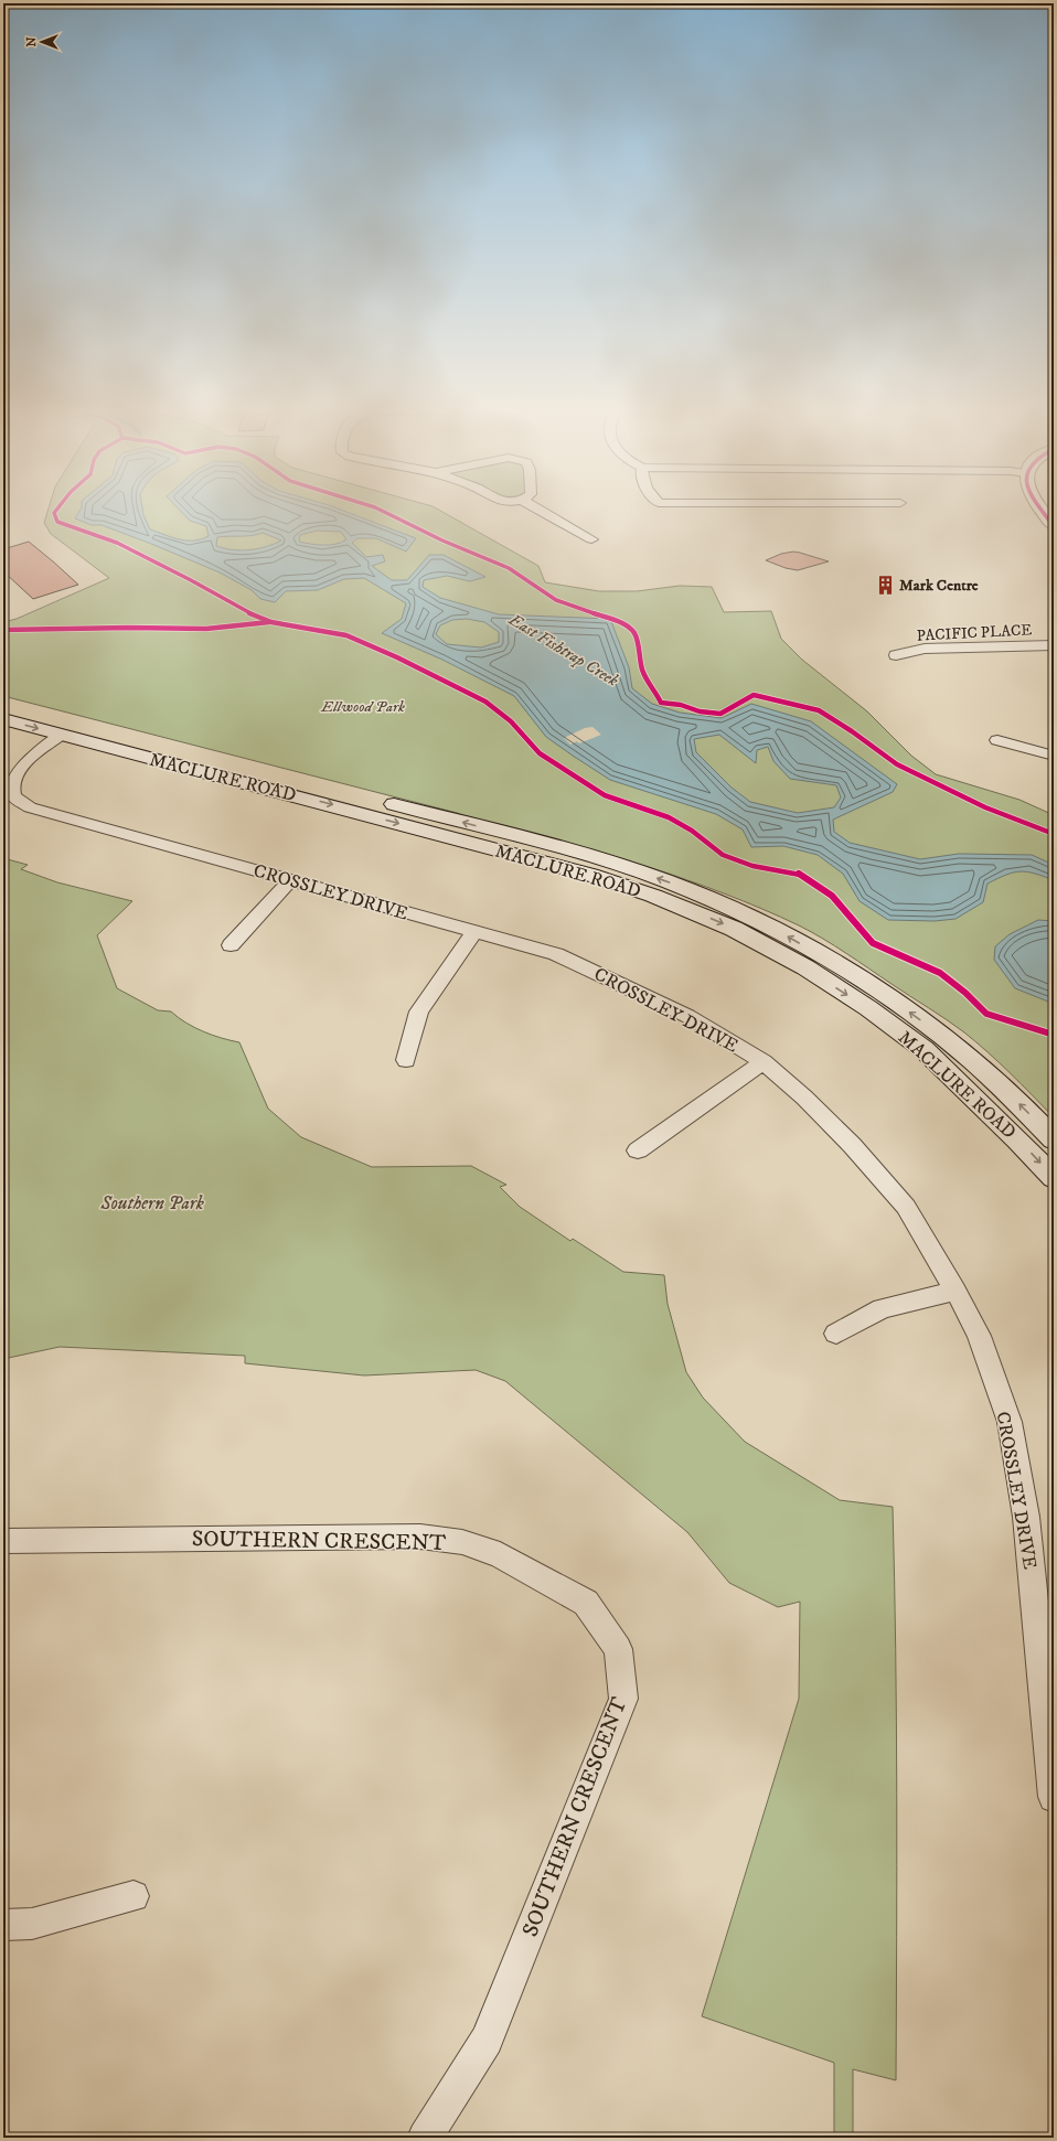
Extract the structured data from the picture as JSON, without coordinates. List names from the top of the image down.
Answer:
{
  "streets": {
    "main road": ["MACLURE ROAD"],
    "street": ["PACIFIC PLACE", "CROSSLEY DRIVE", "SOUTHERN CRESCENT"]
  },
  "crossings": [
    ["MACLURE ROAD", "CROSSLEY DRIVE"]
  ],
  "water": ["East Fishtrap Creek"],
  "parks": ["Ellwood Park", "Southern Park"],
  "places": {
    "building": ["Mark Centre"]
  },
  "north": "left"
}
